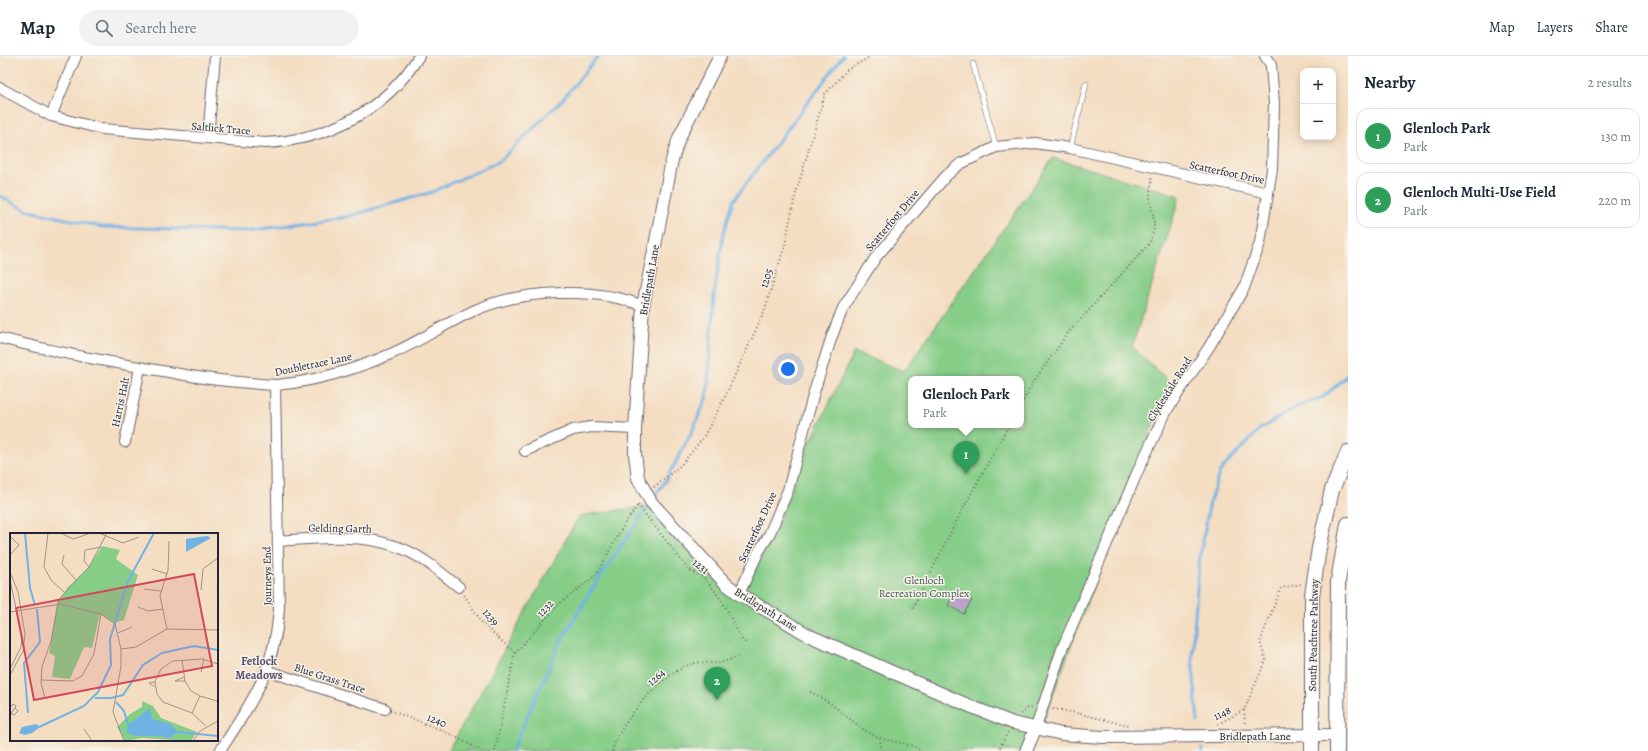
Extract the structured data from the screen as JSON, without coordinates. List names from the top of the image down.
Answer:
{
  "streets": {
    "main road": ["South Peachtree Parkway"],
    "street": [
      "Saltlick Trace",
      "Scatterfoot Drive",
      "Bridlepath Lane",
      "Doubletrace Lane",
      "Clydesdale Road",
      "Harris Halt",
      "Gelding Garth",
      "Journeys End",
      "Blue Grass Trace"
    ],
    "path": [
      "1205",
      "1231",
      "1232",
      "1239",
      "1264",
      "1148",
      "1240"
    ]
  },
  "crossings": [
    ["Scatterfoot Drive", "Bridlepath Lane"],
    ["Scatterfoot Drive", "Clydesdale Road"],
    ["1205", "Bridlepath Lane"],
    ["1205", "1232"],
    ["Bridlepath Lane", "Doubletrace Lane"],
    ["Bridlepath Lane", "Clydesdale Road"],
    ["Bridlepath Lane", "1232"],
    ["Bridlepath Lane", "South Peachtree Parkway"],
    ["Doubletrace Lane", "Harris Halt"],
    ["Doubletrace Lane", "Journeys End"],
    ["Gelding Garth", "Journeys End"],
    ["Gelding Garth", "1239"],
    ["1231", "1232"],
    ["Journeys End", "Blue Grass Trace"],
    ["1232", "1239"],
    ["South Peachtree Parkway", "1148"],
    ["Blue Grass Trace", "1240"]
  ],
  "districts": ["Fetlock Meadows"],
  "parks": ["Glenloch Recreation Complex"],
  "page": {
    "header": "Map",
    "search": "Search here",
    "nav": ["Map", "Layers", "Share"],
    "heading": ["Nearby", "2 results"],
    "map_buttons": ["+", "−"],
    "list": [
      {
        "mark": "1",
        "name": "Glenloch Park",
        "note": "Park",
        "value": "130 m"
      },
      {
        "mark": "2",
        "name": "Glenloch Multi-Use Field",
        "note": "Park",
        "value": "220 m"
      }
    ],
    "popup": ["Glenloch Park", "Park"],
    "pins": ["1", "2"]
  }
}
